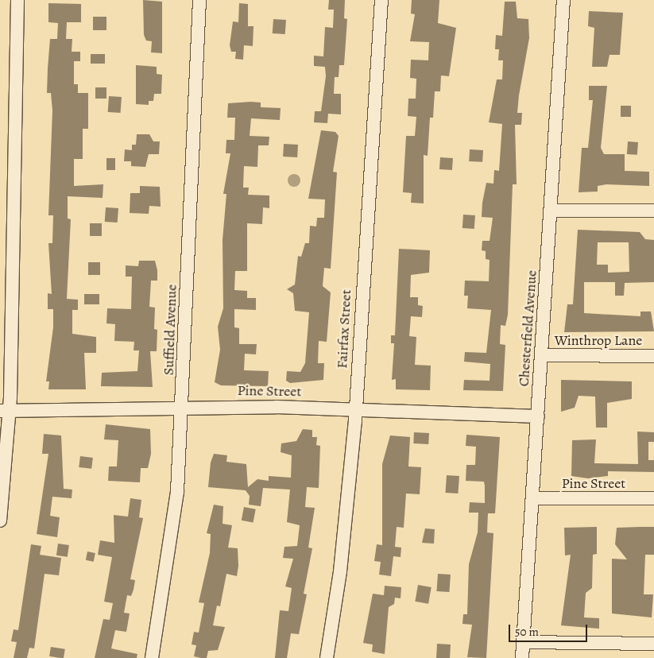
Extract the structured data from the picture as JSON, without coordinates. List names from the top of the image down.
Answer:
{
  "streets": {
    "street": [
      "Chesterfield Avenue",
      "Fairfax Street",
      "Suffield Avenue",
      "Winthrop Lane",
      "Pine Street"
    ]
  },
  "crossings": [
    ["Chesterfield Avenue", "Winthrop Lane"],
    ["Chesterfield Avenue", "Pine Street"],
    ["Fairfax Street", "Pine Street"],
    ["Suffield Avenue", "Pine Street"]
  ],
  "scale_bar": "50 m"
}
